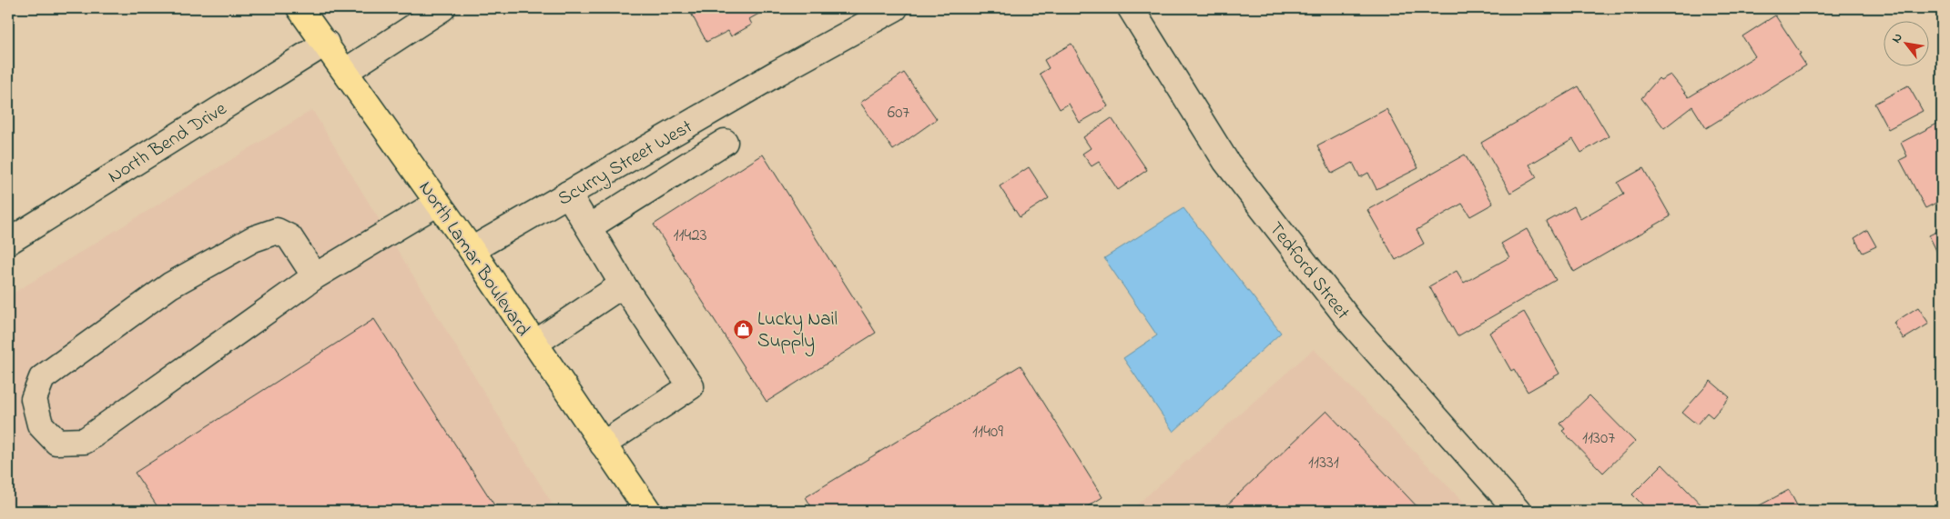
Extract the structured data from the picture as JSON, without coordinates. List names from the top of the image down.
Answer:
{
  "streets": {
    "main road": ["North Lamar Boulevard"],
    "street": ["North Bend Drive", "Scurry Street West", "Tedford Street"]
  },
  "crossings": [
    ["North Bend Drive", "North Lamar Boulevard"],
    ["Scurry Street West", "North Lamar Boulevard"]
  ],
  "places": {
    "shop": ["Lucky Nail Supply"]
  },
  "house_numbers": [
    "607",
    "11423",
    "11409",
    "11307",
    "11331"
  ],
  "north": "top left"
}
